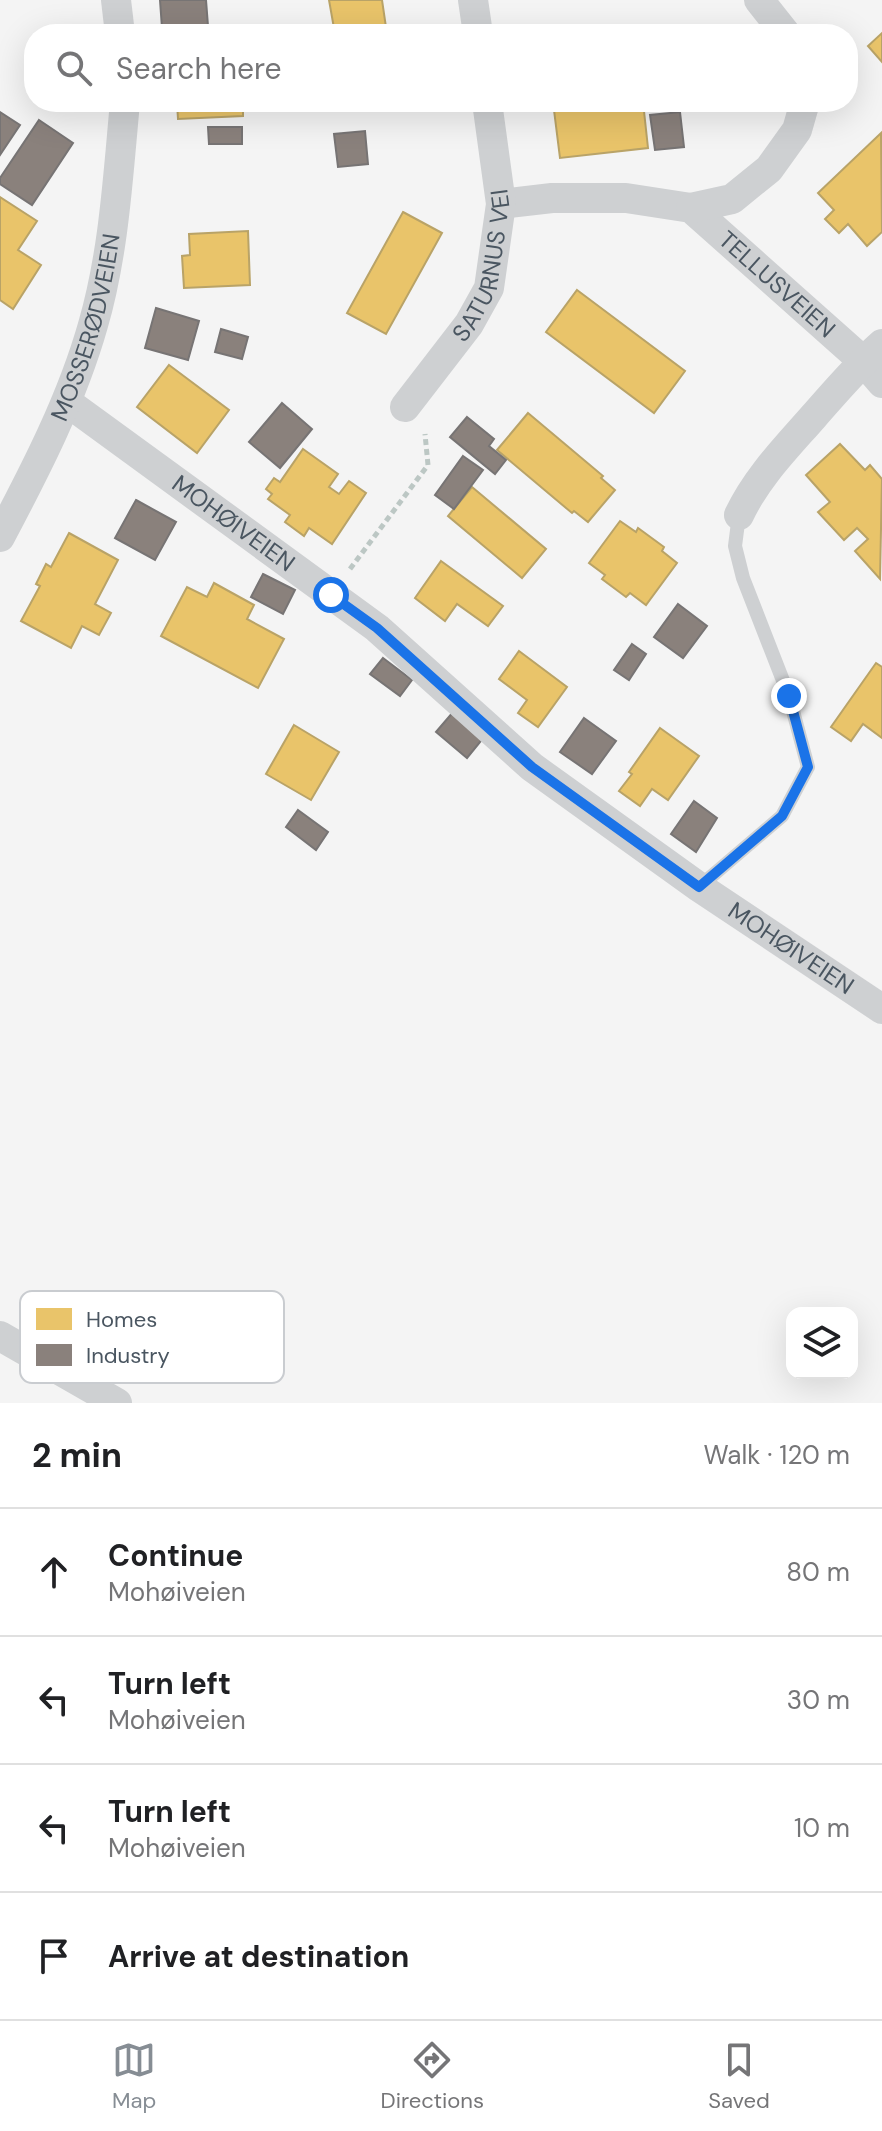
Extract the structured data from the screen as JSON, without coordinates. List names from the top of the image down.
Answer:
{
  "streets": {
    "street": [
      "SATURNUS VEI",
      "TELLUSVEIEN",
      "MOSSERØDVEIEN",
      "MOHØIVEIEN"
    ]
  },
  "crossings": [
    ["SATURNUS VEI", "TELLUSVEIEN"],
    ["TELLUSVEIEN", "MOHØIVEIEN"],
    ["MOSSERØDVEIEN", "MOHØIVEIEN"]
  ],
  "legend": ["Homes", "Industry"],
  "page": {
    "search": "Search here",
    "heading": ["2 min", "Walk · 120 m"],
    "list": [
      ["Continue", "Mohøiveien", "80 m"],
      ["Turn left", "Mohøiveien", "30 m"],
      ["Turn left", "Mohøiveien", "10 m"],
      "Arrive at destination"
    ],
    "nav": ["Map", "Directions", "Saved"]
  }
}
